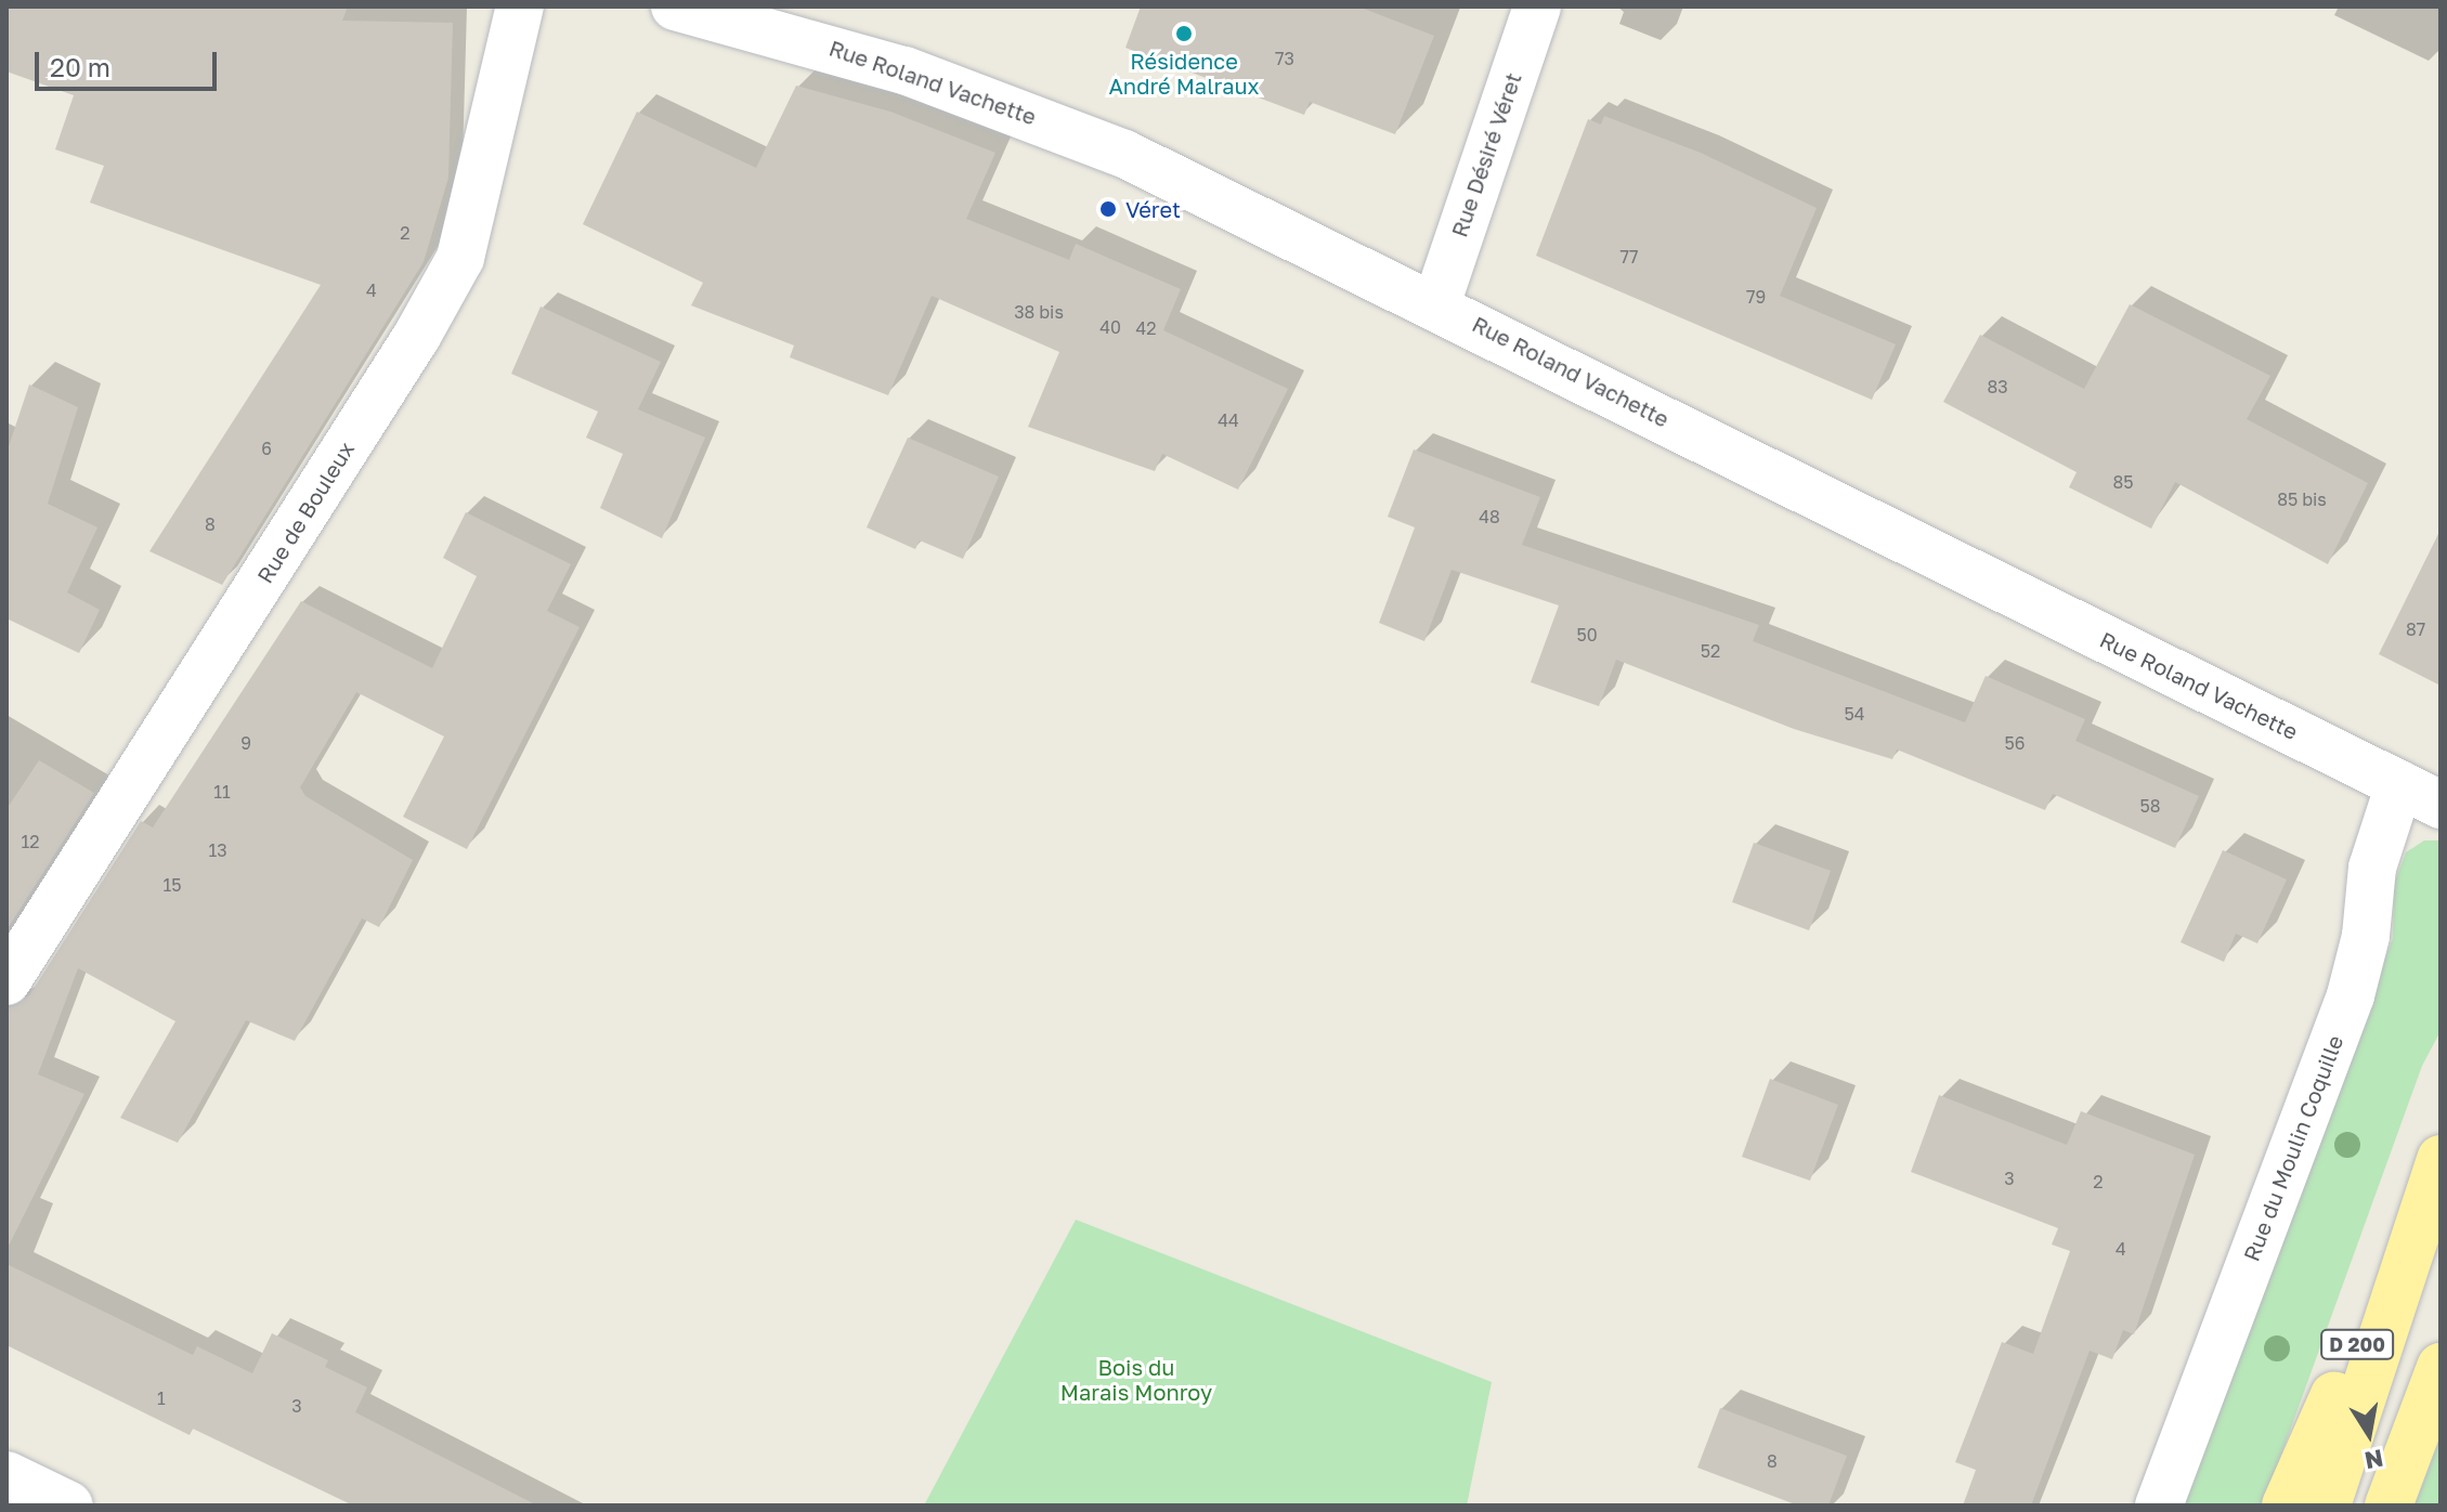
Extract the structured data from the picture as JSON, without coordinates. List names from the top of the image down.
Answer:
{
  "streets": {
    "main road": ["D 200"],
    "street": [
      "Rue Roland Vachette",
      "Rue Désiré Véret",
      "Rue de Bouleux",
      "Rue du Moulin Coquille"
    ]
  },
  "crossings": [
    ["Rue Roland Vachette", "Rue Désiré Véret"],
    ["Rue Roland Vachette", "Rue du Moulin Coquille"]
  ],
  "parks": ["Bois du Marais Monroy"],
  "places": ["Résidence André Malraux", "Véret"],
  "house_numbers": [
    "73",
    "2",
    "77",
    "4",
    "79",
    "38 bis",
    "40",
    "42",
    "83",
    "44",
    "6",
    "85",
    "85 bis",
    "48",
    "8",
    "87",
    "50",
    "52",
    "54",
    "9",
    "56",
    "11",
    "58",
    "12",
    "13",
    "15",
    "3",
    "2",
    "4",
    "1",
    "3",
    "8"
  ],
  "scale_bar": "20 m",
  "north": "bottom"
}
